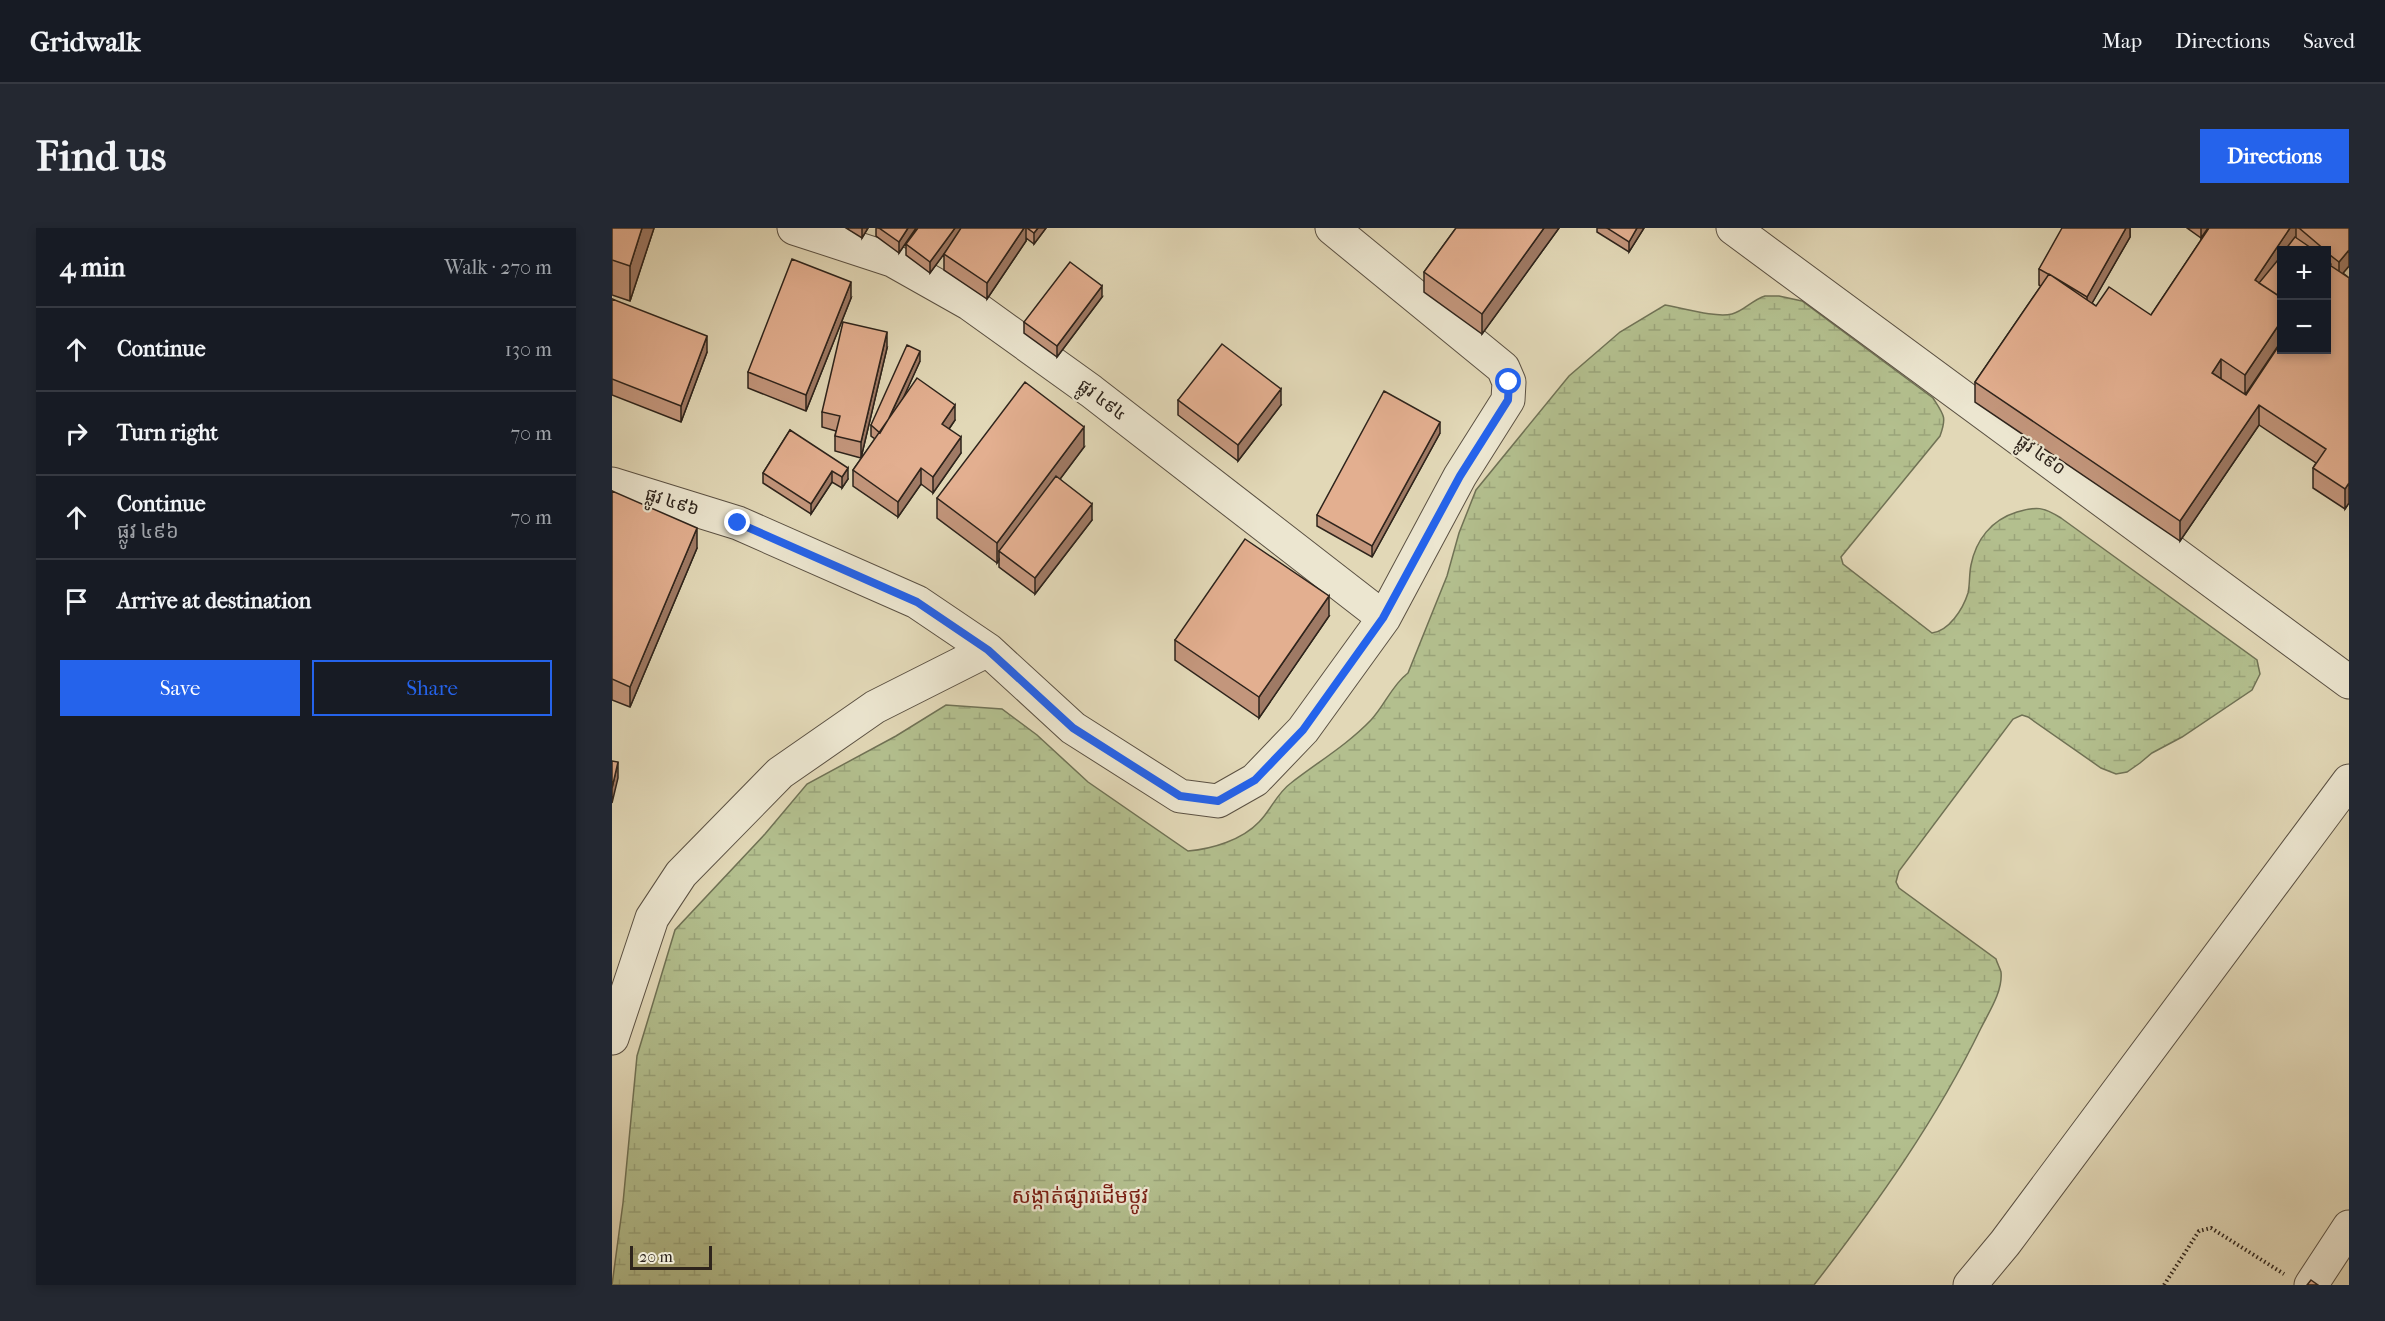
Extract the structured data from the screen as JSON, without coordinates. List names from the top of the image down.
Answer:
{
  "streets": {
    "street": ["ផ្លូវ ៤៩៤", "ផ្លូវ ៤៩០", "ផ្លូវ ៤៩៦"]
  },
  "crossings": [
    ["ផ្លូវ ៤៩៤", "ផ្លូវ ៤៩៦"]
  ],
  "districts": ["សង្កាត់ផ្សារដើមថ្កូវ"],
  "scale_bar": "20 m",
  "page": {
    "header": "Gridwalk",
    "nav": ["Map", "Directions", "Saved"],
    "buttons": [
      "Directions",
      ["Save", "Share"]
    ],
    "title": "Find us",
    "heading": ["4 min", "Walk · 270 m"],
    "map_buttons": ["+", "−"],
    "list": [
      ["Continue", "130 m"],
      ["Turn right", "70 m"],
      ["Continue", "ផ្លូវ ៤៩៦", "70 m"],
      "Arrive at destination"
    ],
    "scale": "20 m"
  }
}
